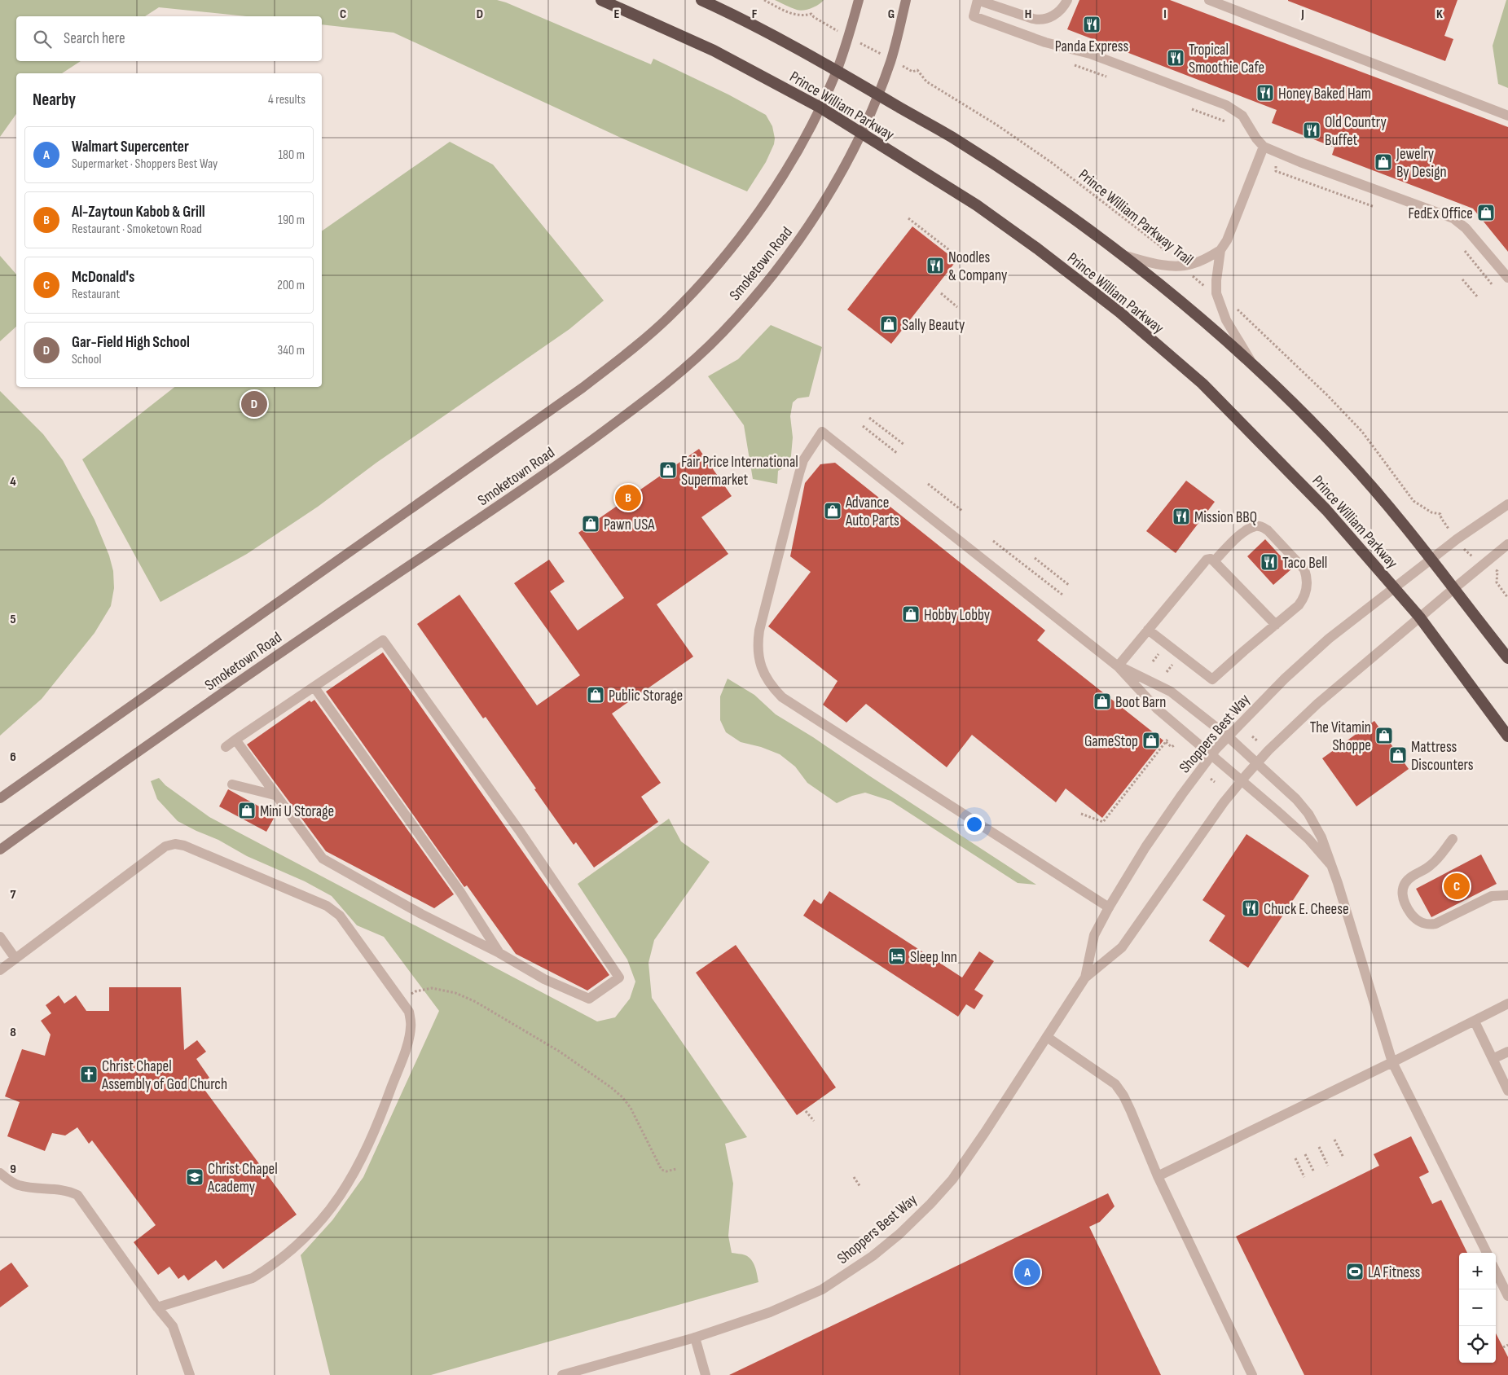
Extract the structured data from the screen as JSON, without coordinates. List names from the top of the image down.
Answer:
{
  "streets": {
    "highway": ["Prince William Parkway"],
    "main road": ["Smoketown Road"],
    "street": ["Shoppers Best Way"],
    "path": ["Prince William Parkway Trail"]
  },
  "crossings": [
    ["Prince William Parkway", "Smoketown Road"],
    ["Prince William Parkway", "Shoppers Best Way"],
    ["Prince William Parkway Trail", "Smoketown Road"]
  ],
  "places": {
    "restaurant": [
      "Panda Express",
      "Tropical Smoothie Cafe",
      "Honey Baked Ham",
      "Old Country Buffet",
      "Noodles & Company",
      "Mission BBQ",
      "Taco Bell",
      "Chuck E. Cheese"
    ],
    "shop": [
      "Jewelry By Design",
      "FedEx Office",
      "Sally Beauty",
      "Fair Price International Supermarket",
      "Advance Auto Parts",
      "Pawn USA",
      "Hobby Lobby",
      "Public Storage",
      "Boot Barn",
      "The Vitamin Shoppe",
      "GameStop",
      "Mattress Discounters",
      "Mini U Storage"
    ],
    "hotel": ["Sleep Inn"],
    "church": ["Christ Chapel Assembly of God Church"],
    "school or university": ["Christ Chapel Academy"],
    "sports": ["LA Fitness"]
  },
  "page": {
    "search": "Search here",
    "heading": ["Nearby", "4 results"],
    "list": [
      {
        "mark": "A",
        "name": "Walmart Supercenter",
        "note": "Supermarket · Shoppers Best Way",
        "value": "180 m"
      },
      {
        "mark": "B",
        "name": "Al-Zaytoun Kabob & Grill",
        "note": "Restaurant · Smoketown Road",
        "value": "190 m"
      },
      {
        "mark": "C",
        "name": "McDonald's",
        "note": "Restaurant",
        "value": "200 m"
      },
      {
        "mark": "D",
        "name": "Gar-Field High School",
        "note": "School",
        "value": "340 m"
      }
    ],
    "pins": [
      "D",
      "B",
      "C",
      "A"
    ],
    "map_buttons": ["+", "−"]
  },
  "grid": {
    "columns": [
      "C",
      "D",
      "E",
      "F",
      "G",
      "H",
      "I",
      "J",
      "K"
    ],
    "rows": [
      "4",
      "5",
      "6",
      "7",
      "8",
      "9"
    ]
  }
}
